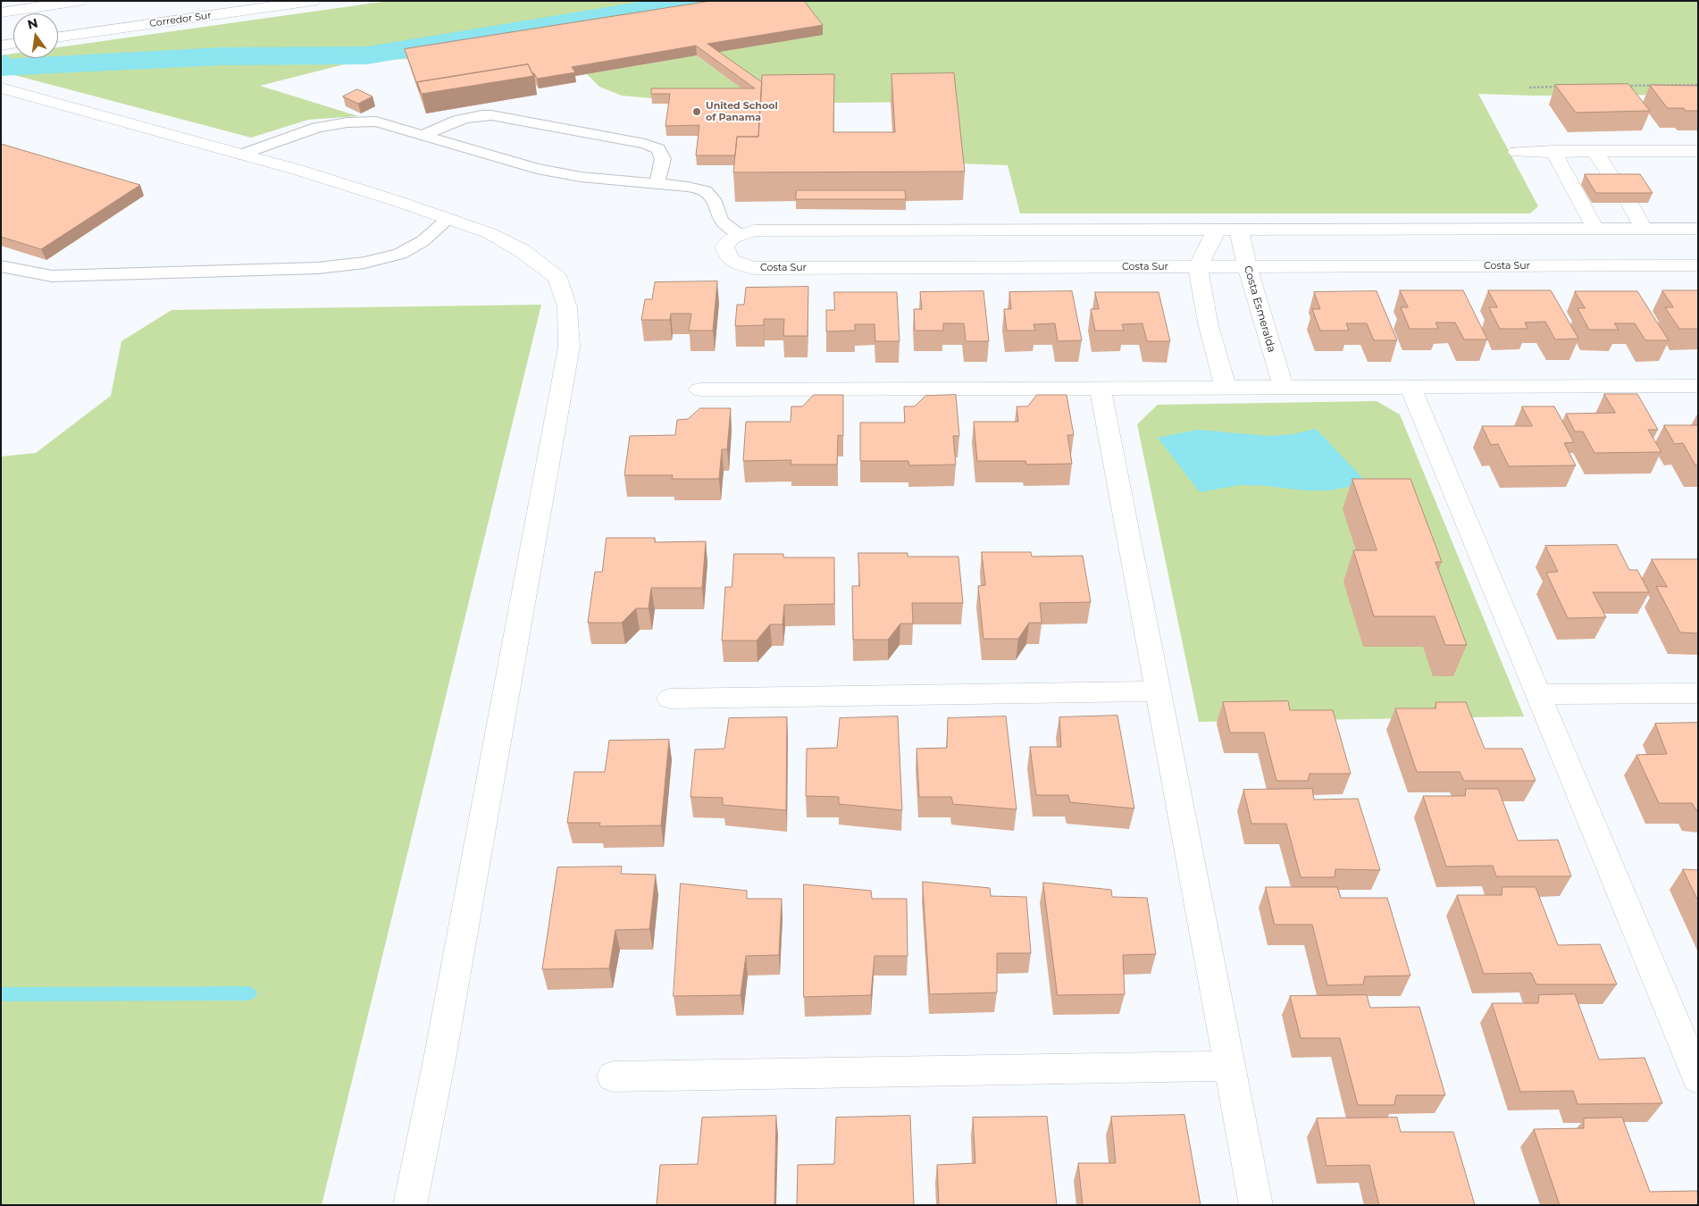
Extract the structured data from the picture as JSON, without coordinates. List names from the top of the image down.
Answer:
{
  "streets": {
    "main road": ["Corredor Sur", "Costa Sur", "Costa Esmeralda"]
  },
  "crossings": [
    ["Costa Sur", "Costa Esmeralda"]
  ],
  "places": ["United School of Panama"],
  "north": "top"
}
